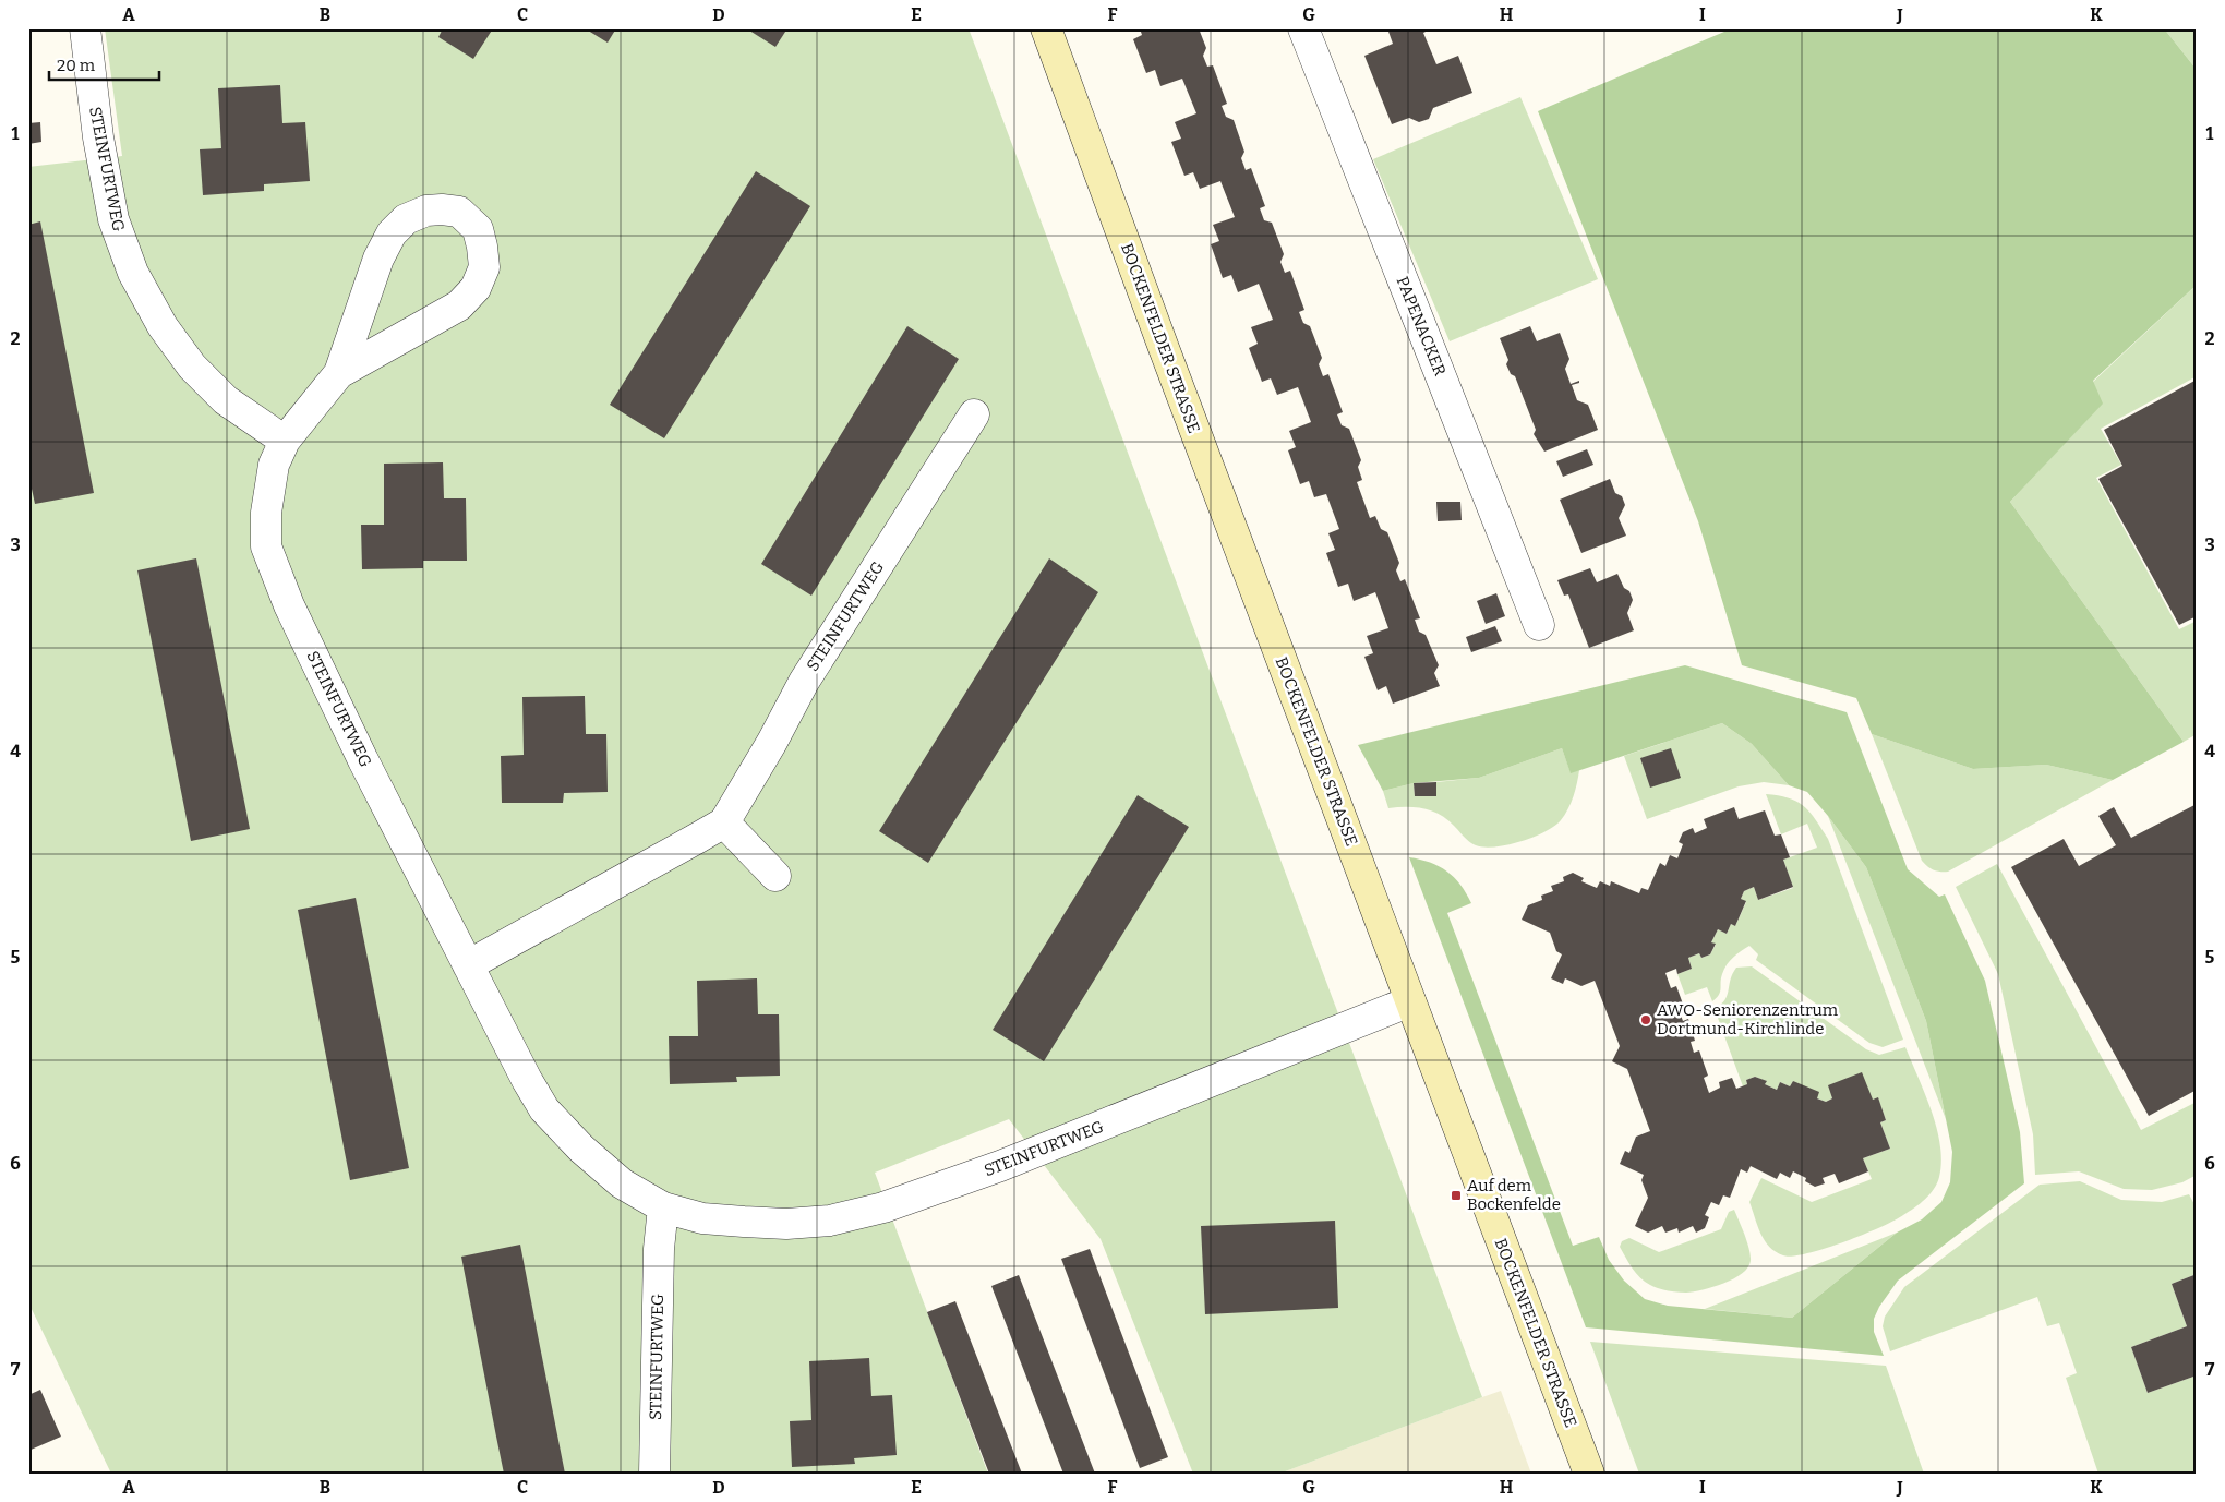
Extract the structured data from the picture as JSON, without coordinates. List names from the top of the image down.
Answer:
{
  "streets": {
    "main road": ["BOCKENFELDER STRASSE"],
    "street": ["STEINFURTWEG", "PAPENACKER"]
  },
  "crossings": [
    ["STEINFURTWEG", "BOCKENFELDER STRASSE"]
  ],
  "places": {
    "other": ["AWO-Seniorenzentrum Dortmund-Kirchlinde"],
    "transit": ["Auf dem Bockenfelde"]
  },
  "scale_bar": "20 m",
  "grid": {
    "columns": [
      "A",
      "B",
      "C",
      "D",
      "E",
      "F",
      "G",
      "H",
      "I",
      "J",
      "K"
    ],
    "rows": [
      "1",
      "2",
      "3",
      "4",
      "5",
      "6",
      "7"
    ]
  }
}
